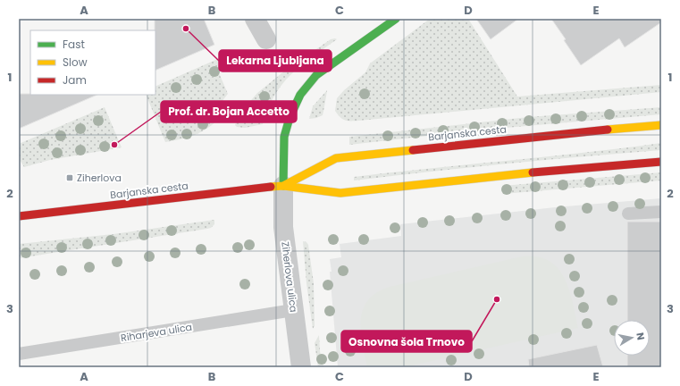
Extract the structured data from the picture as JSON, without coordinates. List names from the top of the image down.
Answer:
{
  "streets": {
    "main road": ["Barjanska cesta"],
    "street": ["Ziherlova ulica"],
    "lane": ["Riharjeva ulica"]
  },
  "crossings": [
    ["Barjanska cesta", "Ziherlova ulica"],
    ["Ziherlova ulica", "Riharjeva ulica"]
  ],
  "places": {
    "other": ["Lekarna Ljubljana", "Prof. dr. Bojan Accetto", "Osnovna šola Trnovo"],
    "transit": ["Ziherlova"]
  },
  "legend": ["Fast", "Slow", "Jam"],
  "north": "right",
  "grid": {
    "columns": [
      "A",
      "B",
      "C",
      "D",
      "E"
    ],
    "rows": ["1", "2", "3"]
  }
}
